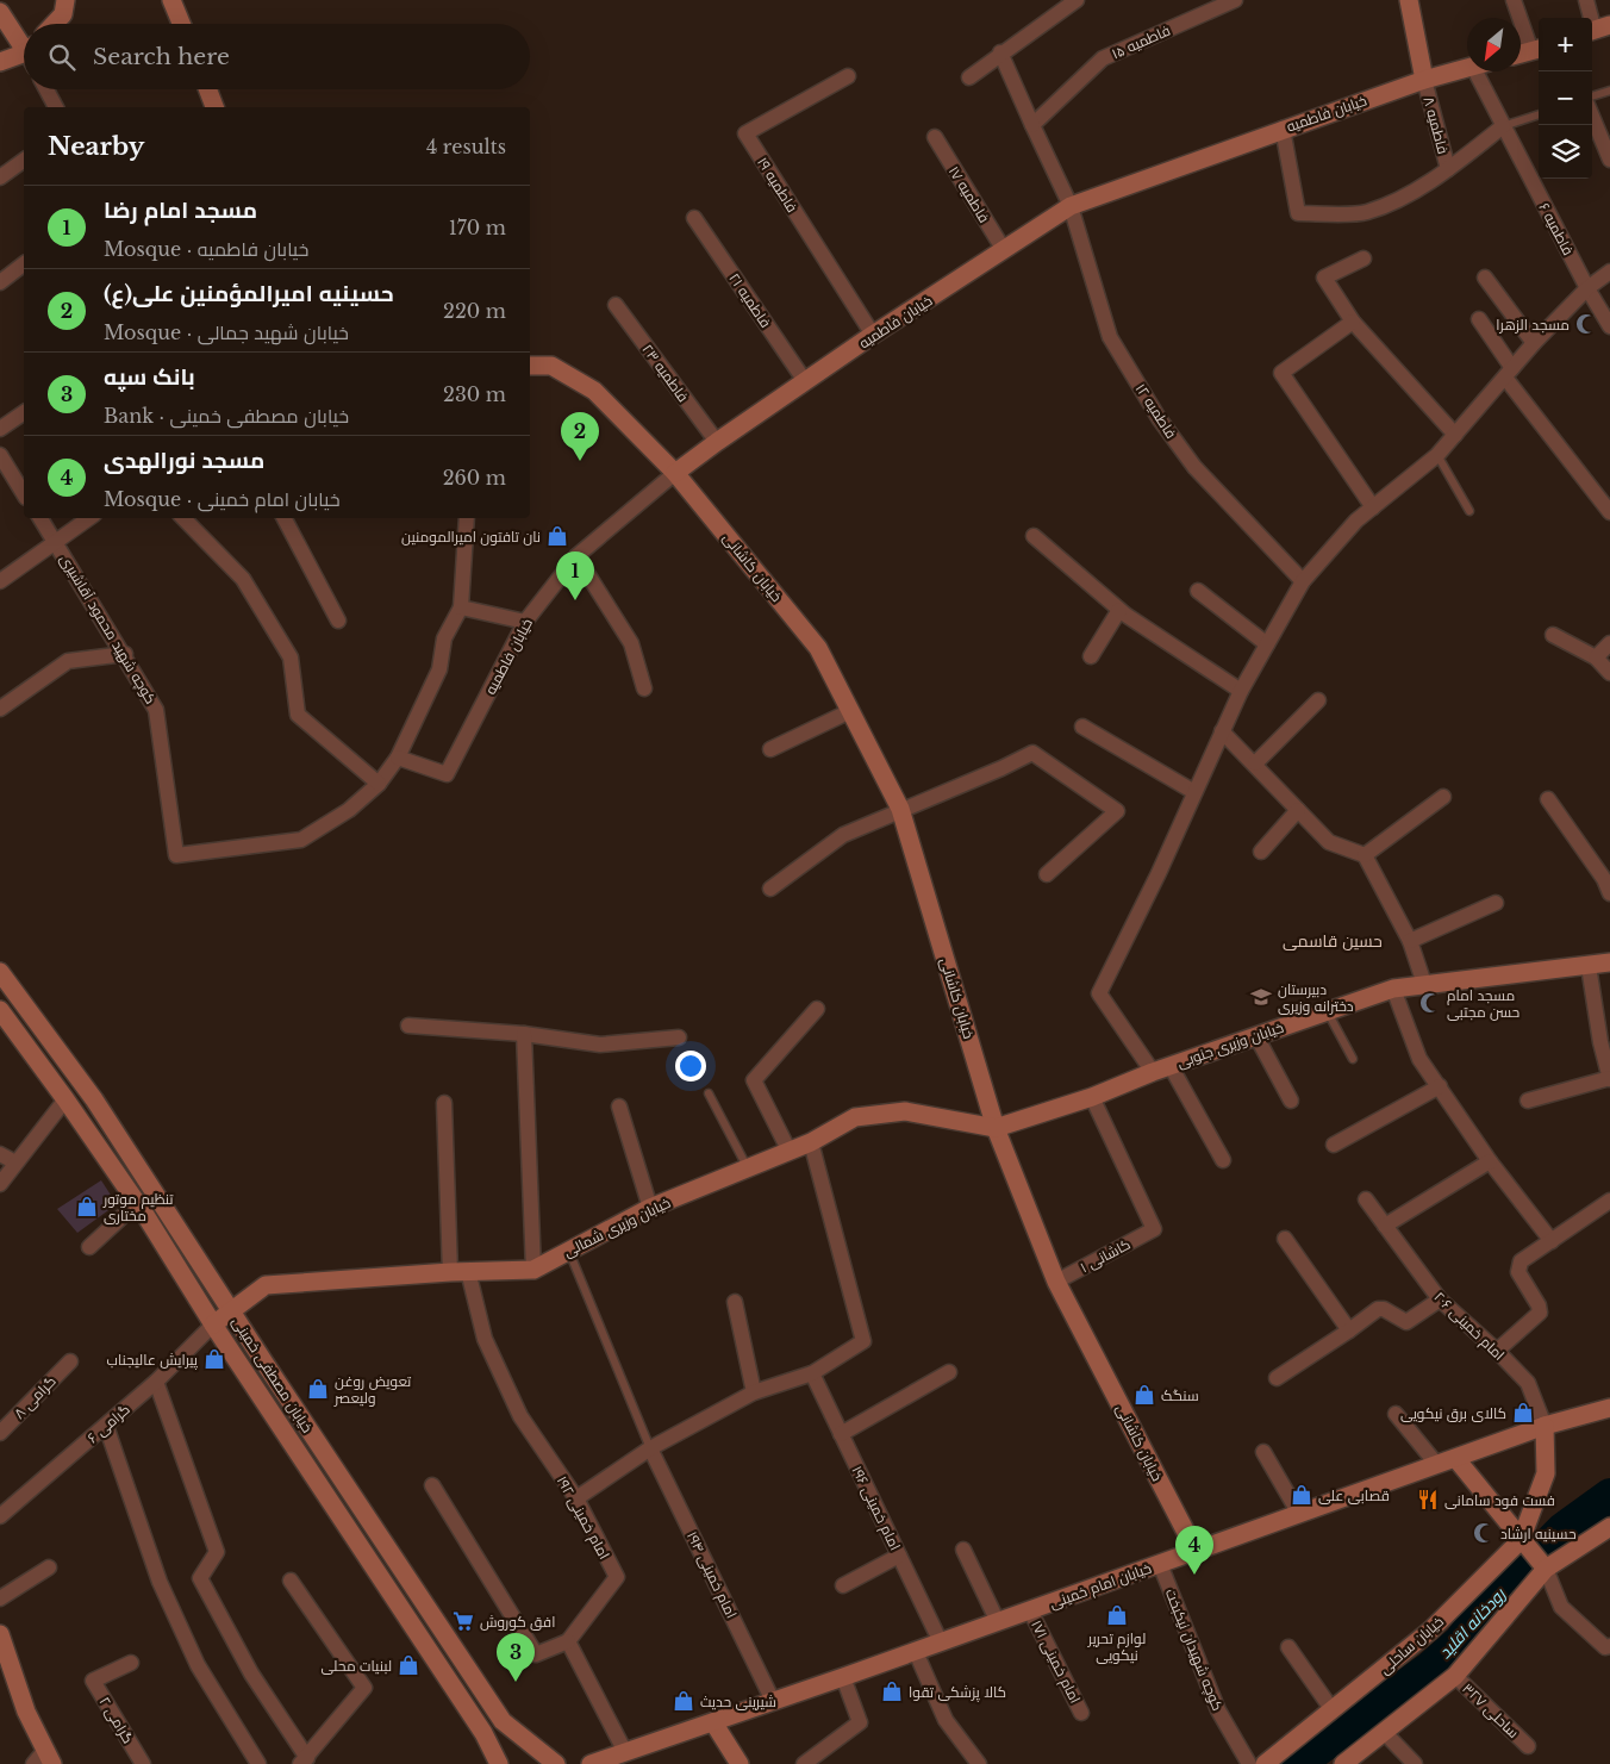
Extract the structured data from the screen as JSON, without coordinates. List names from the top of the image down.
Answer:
{
  "streets": {
    "street": [
      "فاطمیه ۱۵",
      "خیابان فاطمیه",
      "فاطمیه ۸",
      "فاطمیه ۱۹",
      "فاطمیه ۱۷",
      "فاطمیه ۶",
      "فاطمیه ۲۱",
      "فاطمیه ۲۳",
      "فاطمیه ۱۲",
      "خیابان کاشانی",
      "کوچه شهید محمود آقاشیری",
      "خیابان وزیری جنوبی",
      "خیابان وزیری شمالی",
      "کاشانی ۱",
      "امام خمینی ۲۰۶",
      "خیابان مصطفی خمینی",
      "گرامی ۸",
      "گرامی ۶",
      "امام خمینی ۱۹۶",
      "امام خمینی ۱۹۲",
      "امام خمینی ۱۹۴",
      "خیابان امام خمینی",
      "خیابان ساحلی",
      "کوچه شهیدان نیکبخت",
      "امام خمینی ۱۷۱",
      "ساحلی ۳۲۷",
      "گرامی ۲"
    ]
  },
  "crossings": [
    ["خیابان فاطمیه", "فاطمیه ۸"],
    ["خیابان فاطمیه", "فاطمیه ۱۹"],
    ["خیابان فاطمیه", "فاطمیه ۱۷"],
    ["خیابان فاطمیه", "فاطمیه ۲۱"],
    ["خیابان فاطمیه", "فاطمیه ۲۳"],
    ["خیابان فاطمیه", "فاطمیه ۱۲"],
    ["خیابان فاطمیه", "خیابان کاشانی"],
    ["خیابان کاشانی", "خیابان وزیری جنوبی"],
    ["خیابان کاشانی", "خیابان وزیری شمالی"],
    ["خیابان کاشانی", "کاشانی ۱"],
    ["خیابان کاشانی", "خیابان امام خمینی"],
    ["خیابان وزیری جنوبی", "خیابان وزیری شمالی"],
    ["خیابان وزیری جنوبی", "کاشانی ۱"],
    ["خیابان وزیری شمالی", "خیابان مصطفی خمینی"],
    ["خیابان وزیری شمالی", "گرامی ۶"],
    ["خیابان وزیری شمالی", "امام خمینی ۱۹۲"],
    ["امام خمینی ۲۰۶", "خیابان امام خمینی"],
    ["خیابان مصطفی خمینی", "گرامی ۶"],
    ["امام خمینی ۱۹۶", "خیابان امام خمینی"],
    ["امام خمینی ۱۹۴", "خیابان امام خمینی"],
    ["خیابان امام خمینی", "کوچه شهیدان نیکبخت"],
    ["خیابان امام خمینی", "امام خمینی ۱۷۱"]
  ],
  "districts": ["حسین قاسمی"],
  "water": ["رودخانه اقلید"],
  "places": {
    "mosque": ["مسجد الزهرا", "مسجد امام حسن مجتبی", "حسینیه ارشاد"],
    "shop": [
      "نان تافتون امیرالمومنین",
      "تنظیم موتور مختاری",
      "پیرایش عالیجناب",
      "تعویض روغن ولیعصر",
      "سنگک",
      "کالای برق نیکویی",
      "قصابی علی",
      "لوازم تحریر نیکویی",
      "لبنیات محلی",
      "کالا پزشکی تقوا",
      "شیرینی حدیث"
    ],
    "school or university": ["دبیرستان دخترانه وزیری"],
    "restaurant": ["فست فود سامانی"],
    "supermarket": ["افق کوروش"]
  },
  "north": "bottom left",
  "page": {
    "map_buttons": ["+", "−"],
    "search": "Search here",
    "heading": ["Nearby", "4 results"],
    "list": [
      {
        "mark": "1",
        "name": "مسجد امام رضا",
        "note": "Mosque · خیابان فاطمیه",
        "value": "170 m"
      },
      {
        "mark": "2",
        "name": "(حسینیه امیرالمؤمنین علی(ع",
        "note": "Mosque · خیابان شهید جمالی",
        "value": "220 m"
      },
      {
        "mark": "3",
        "name": "بانک سپه",
        "note": "Bank · خیابان مصطفی خمینی",
        "value": "230 m"
      },
      {
        "mark": "4",
        "name": "مسجد نورالهدی",
        "note": "Mosque · خیابان امام خمینی",
        "value": "260 m"
      }
    ],
    "pins": [
      "2",
      "1",
      "4",
      "3"
    ]
  }
}
